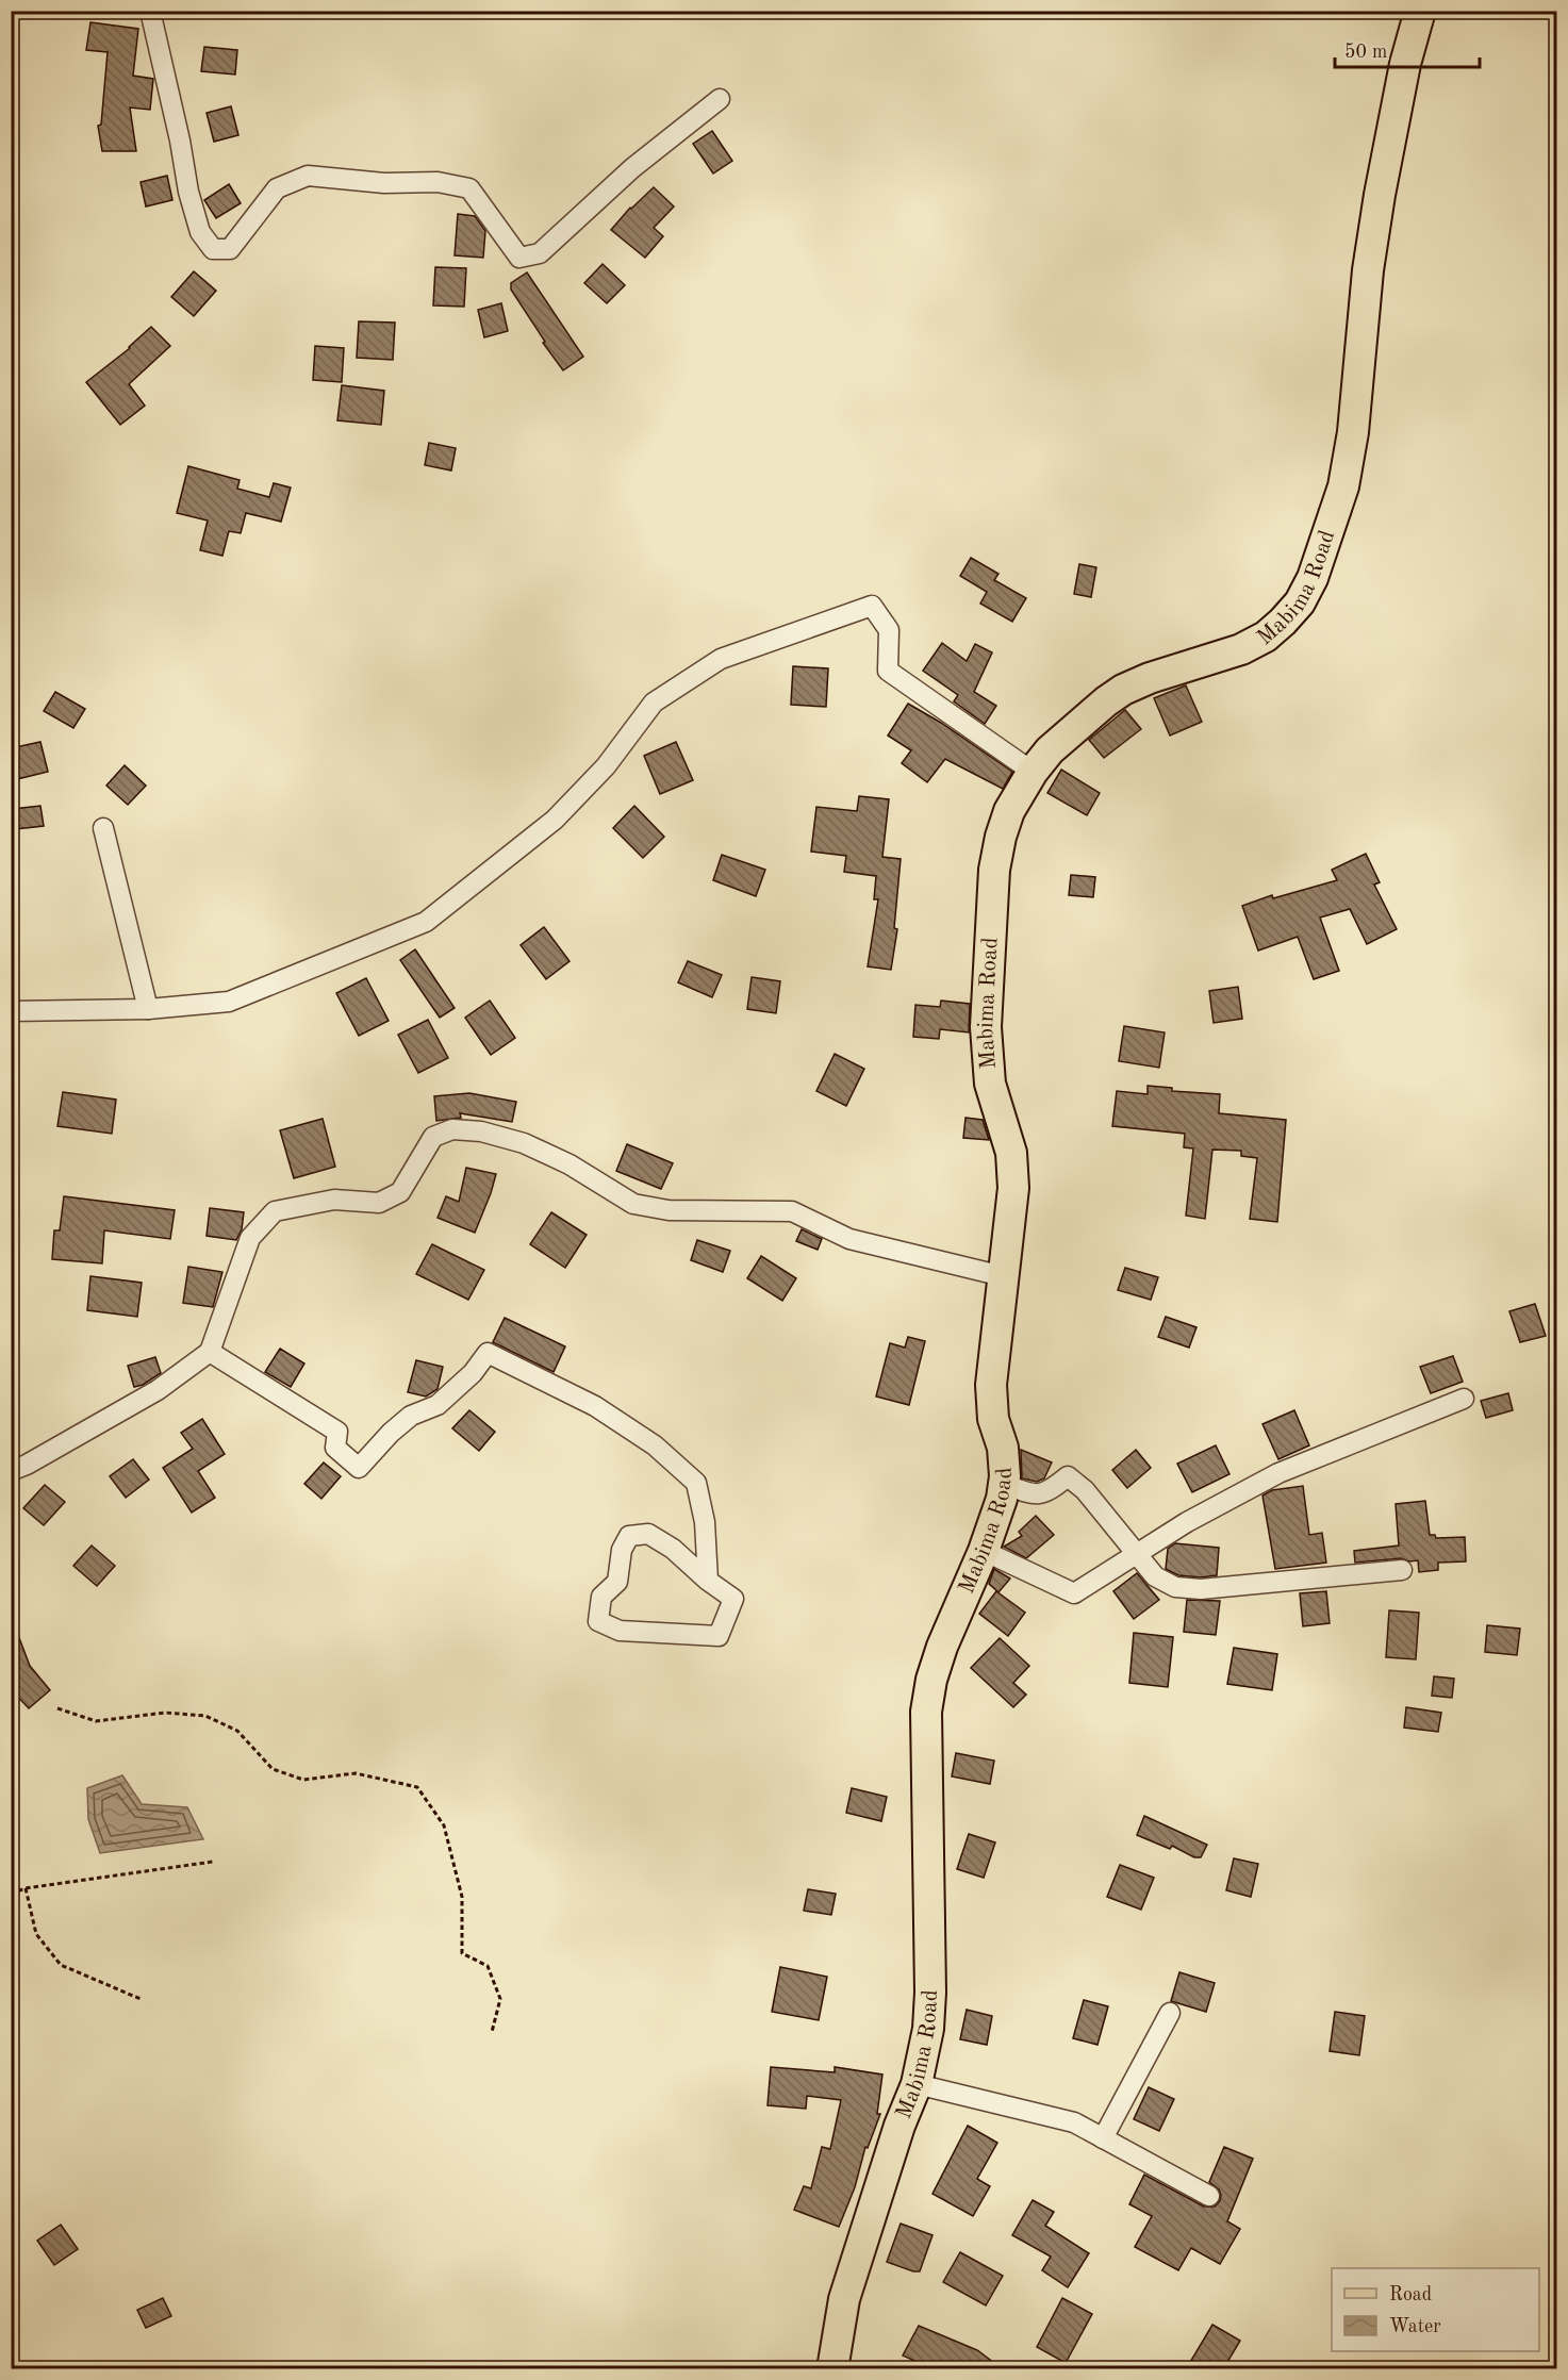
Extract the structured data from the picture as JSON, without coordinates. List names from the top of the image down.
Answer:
{
  "streets": {
    "main road": ["Mabima Road"]
  },
  "legend": ["Road", "Water"],
  "scale_bar": "50 m"
}
